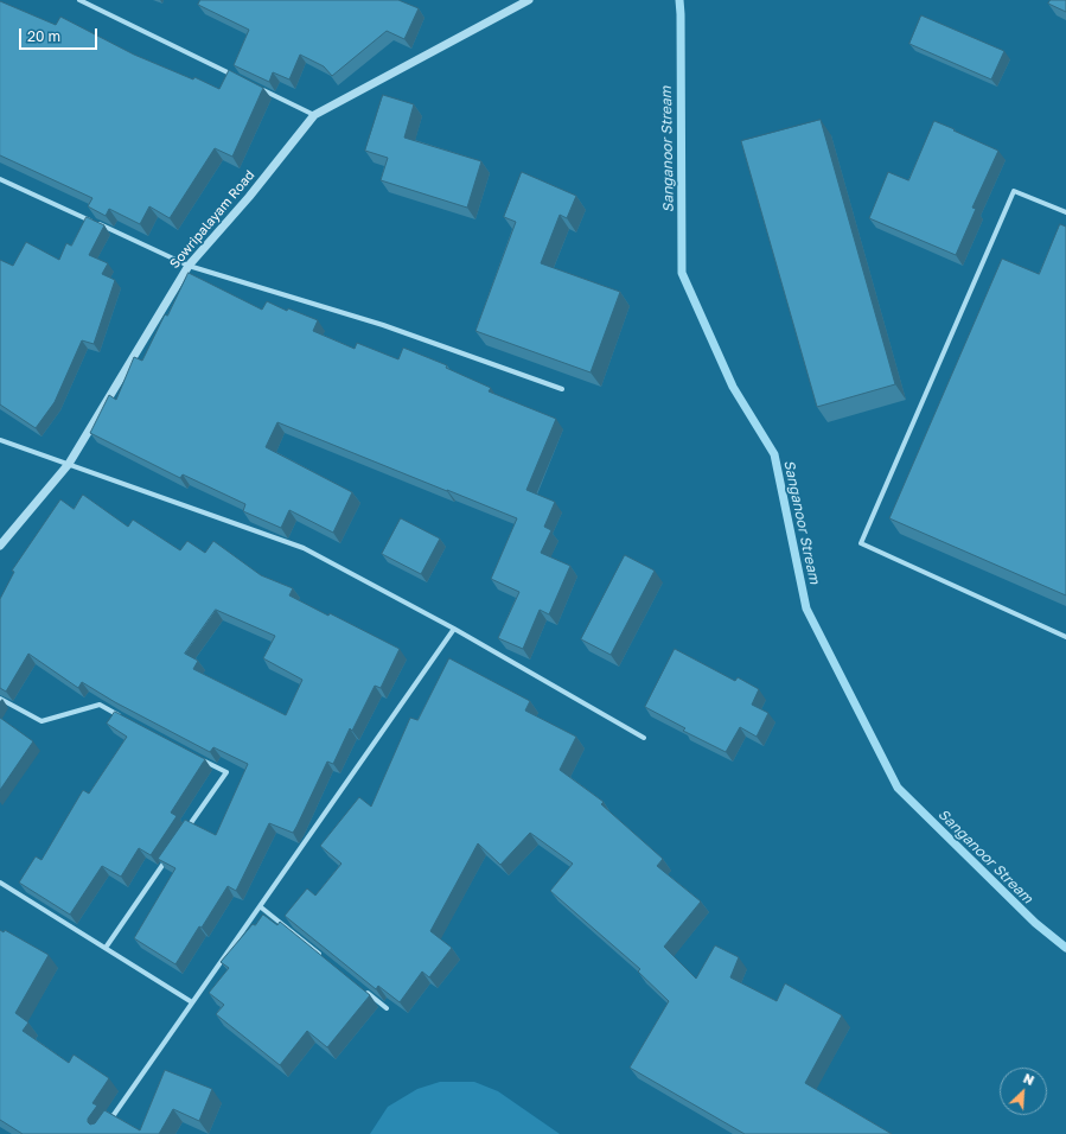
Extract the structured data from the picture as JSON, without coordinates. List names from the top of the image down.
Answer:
{
  "streets": {
    "street": ["Sowripalayam Road"]
  },
  "water": ["Sanganoor Stream"],
  "scale_bar": "20 m",
  "north": "top right"
}
